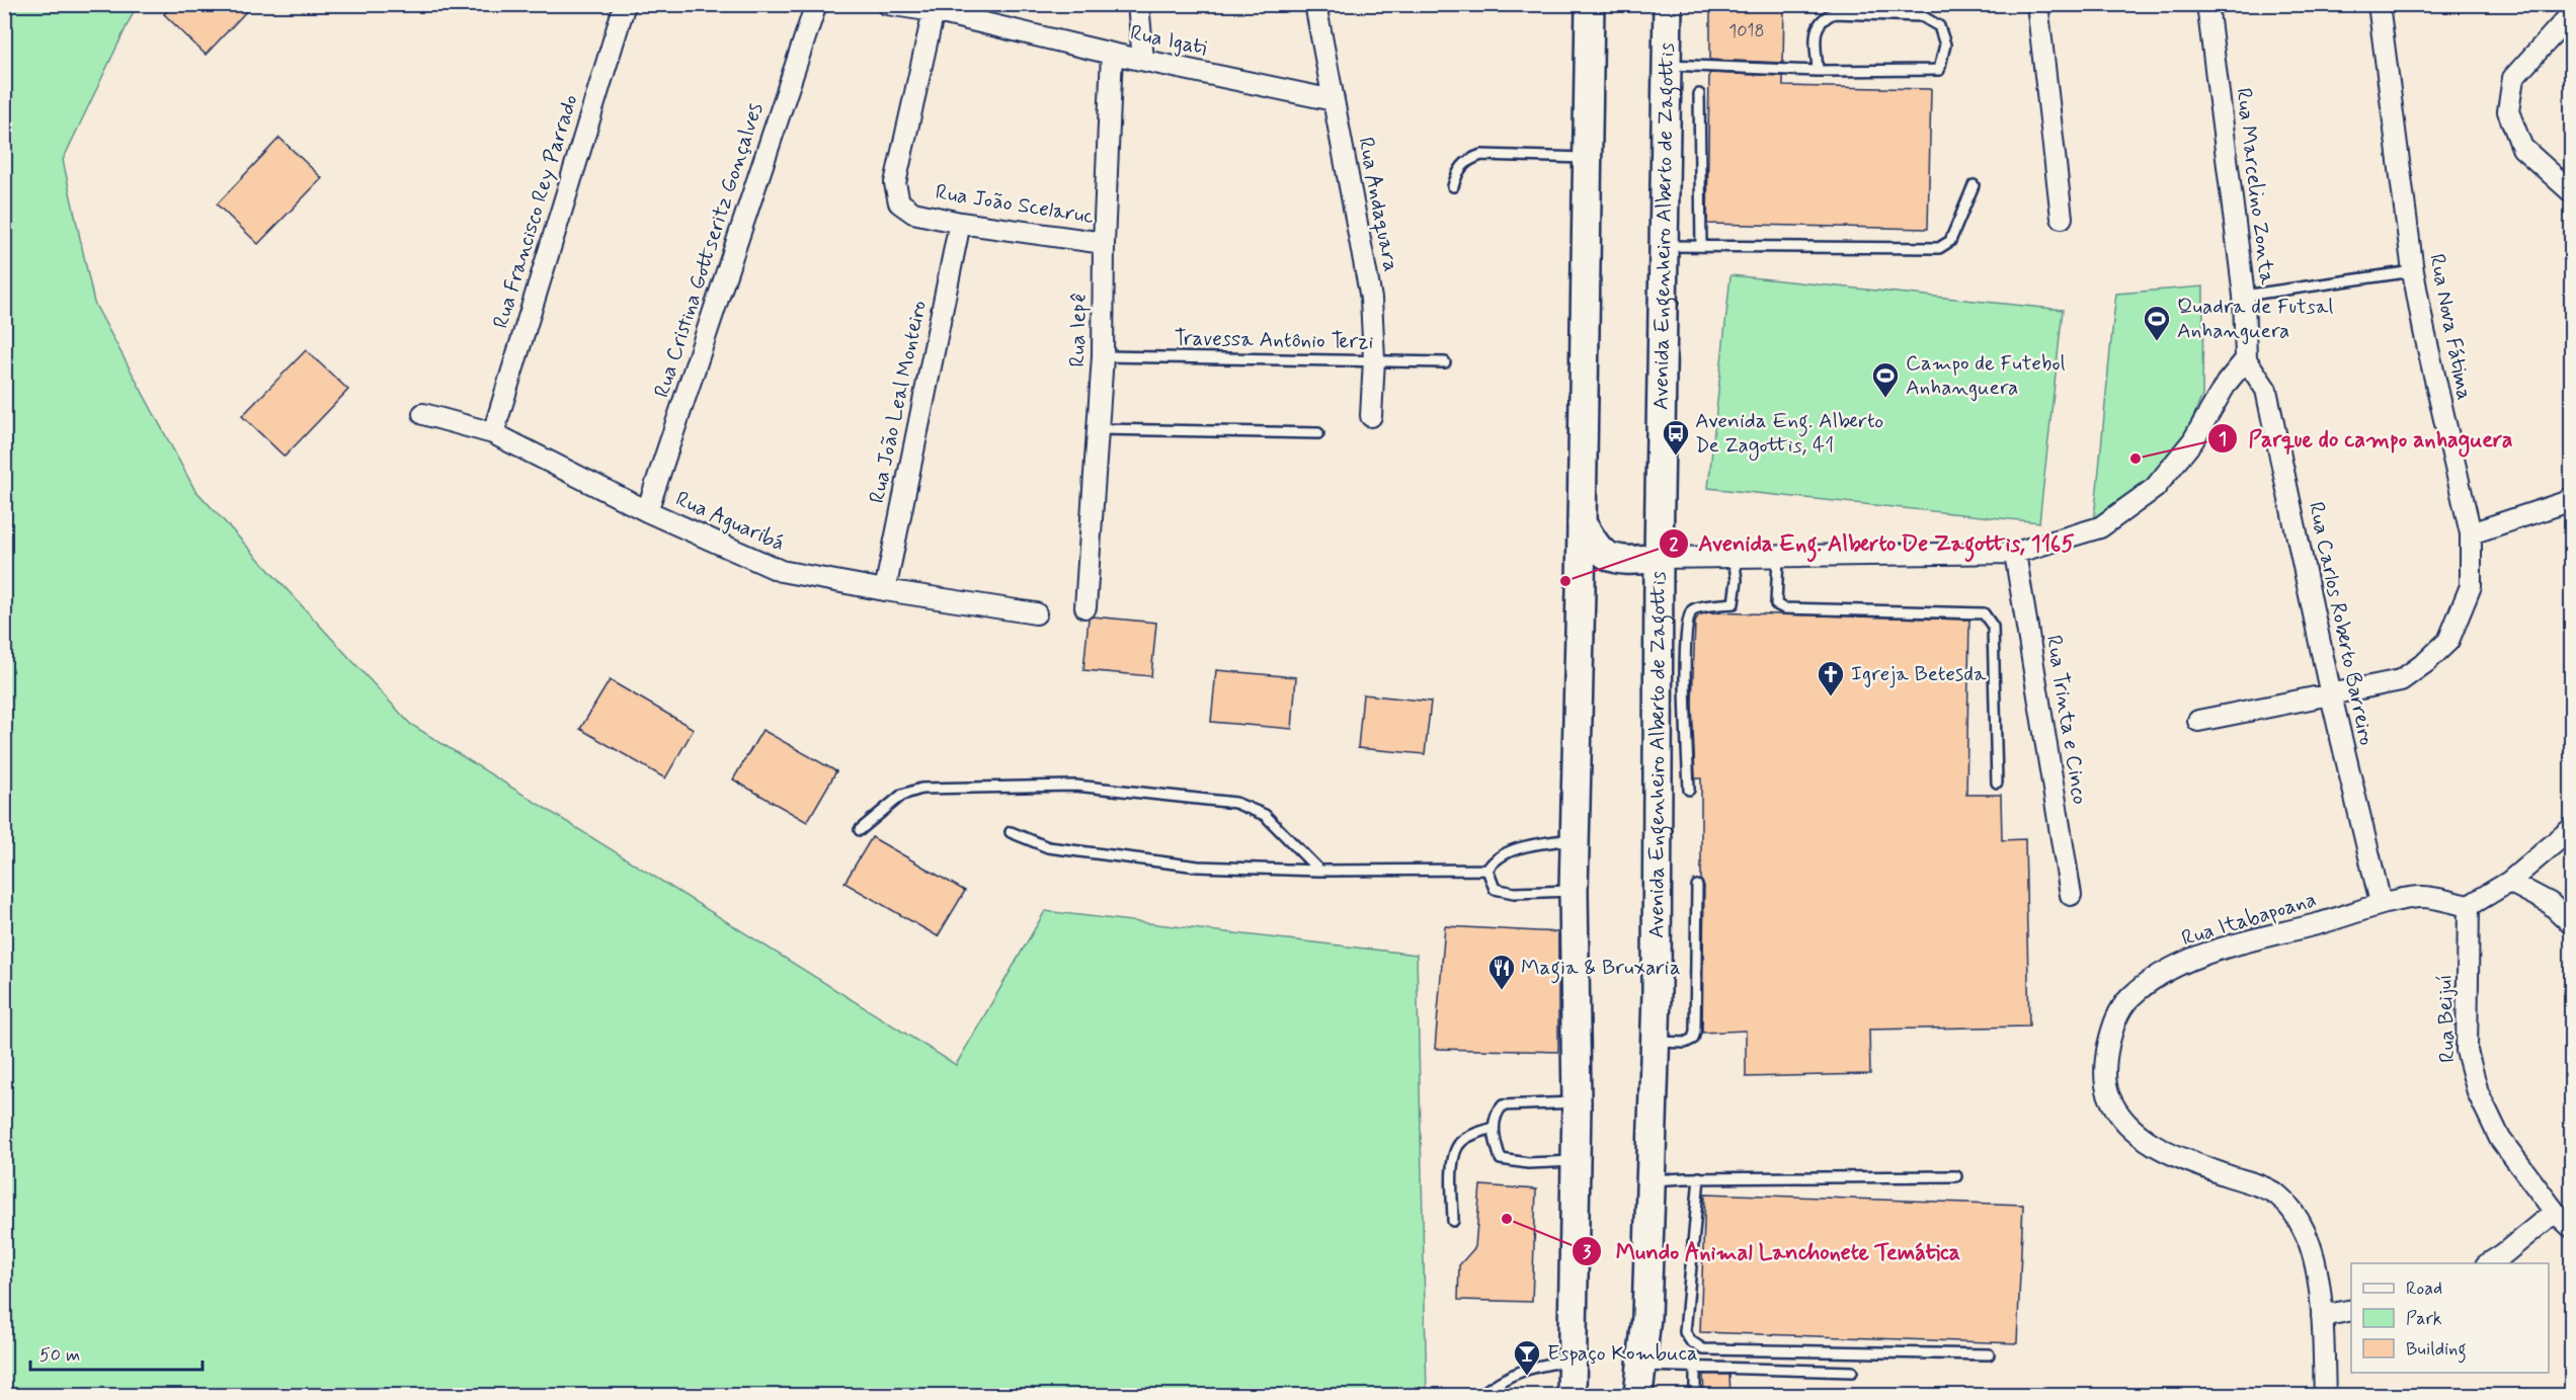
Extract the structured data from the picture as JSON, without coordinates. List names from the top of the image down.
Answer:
{
  "streets": {
    "main road": ["Avenida Engenheiro Alberto de Zagottis"],
    "street": [
      "Rua Igati",
      "Rua Marcelino Zonta",
      "Rua João Scelaruc",
      "Rua Andaquara",
      "Rua Francisco Rey Parrado",
      "Rua Cristina Gottseritz Gonçalves",
      "Rua Nova Fátima",
      "Rua Iepê",
      "Rua João Leal Monteiro",
      "Rua Aguaribá",
      "Rua Carlos Roberto Barreiro",
      "Rua Trinta e Cinco",
      "Rua Itabapoana",
      "Rua Beijuí"
    ],
    "lane": ["Travessa Antônio Terzi"]
  },
  "crossings": [
    ["Rua Igati", "Rua João Scelaruc"],
    ["Rua Igati", "Rua Andaquara"],
    ["Rua Igati", "Rua Iepê"],
    ["Rua Marcelino Zonta", "Rua Carlos Roberto Barreiro"],
    ["Rua João Scelaruc", "Rua Iepê"],
    ["Rua João Scelaruc", "Rua João Leal Monteiro"],
    ["Rua Andaquara", "Travessa Antônio Terzi"],
    ["Rua Francisco Rey Parrado", "Rua Aguaribá"],
    ["Rua Cristina Gottseritz Gonçalves", "Rua Aguaribá"],
    ["Rua Nova Fátima", "Rua Carlos Roberto Barreiro"],
    ["Rua Iepê", "Travessa Antônio Terzi"],
    ["Rua João Leal Monteiro", "Rua Aguaribá"],
    ["Rua Carlos Roberto Barreiro", "Rua Itabapoana"],
    ["Rua Itabapoana", "Rua Beijuí"]
  ],
  "places": {
    "sports": ["Quadra de Futsal Anhanguera", "Campo de Futebol Anhanguera"],
    "bus stop": ["Avenida Eng. Alberto De Zagottis, 41"],
    "other": ["Parque do campo anhaguera", "Avenida Eng. Alberto De Zagottis, 1165", "Mundo Animal Lanchonete Temática"],
    "church": ["Igreja Betesda"],
    "restaurant": ["Magia & Bruxaria"],
    "bar": ["Espaço Kombuca"]
  },
  "house_numbers": ["1018"],
  "legend": ["Road", "Park", "Building"],
  "scale_bar": "50 m"
}
